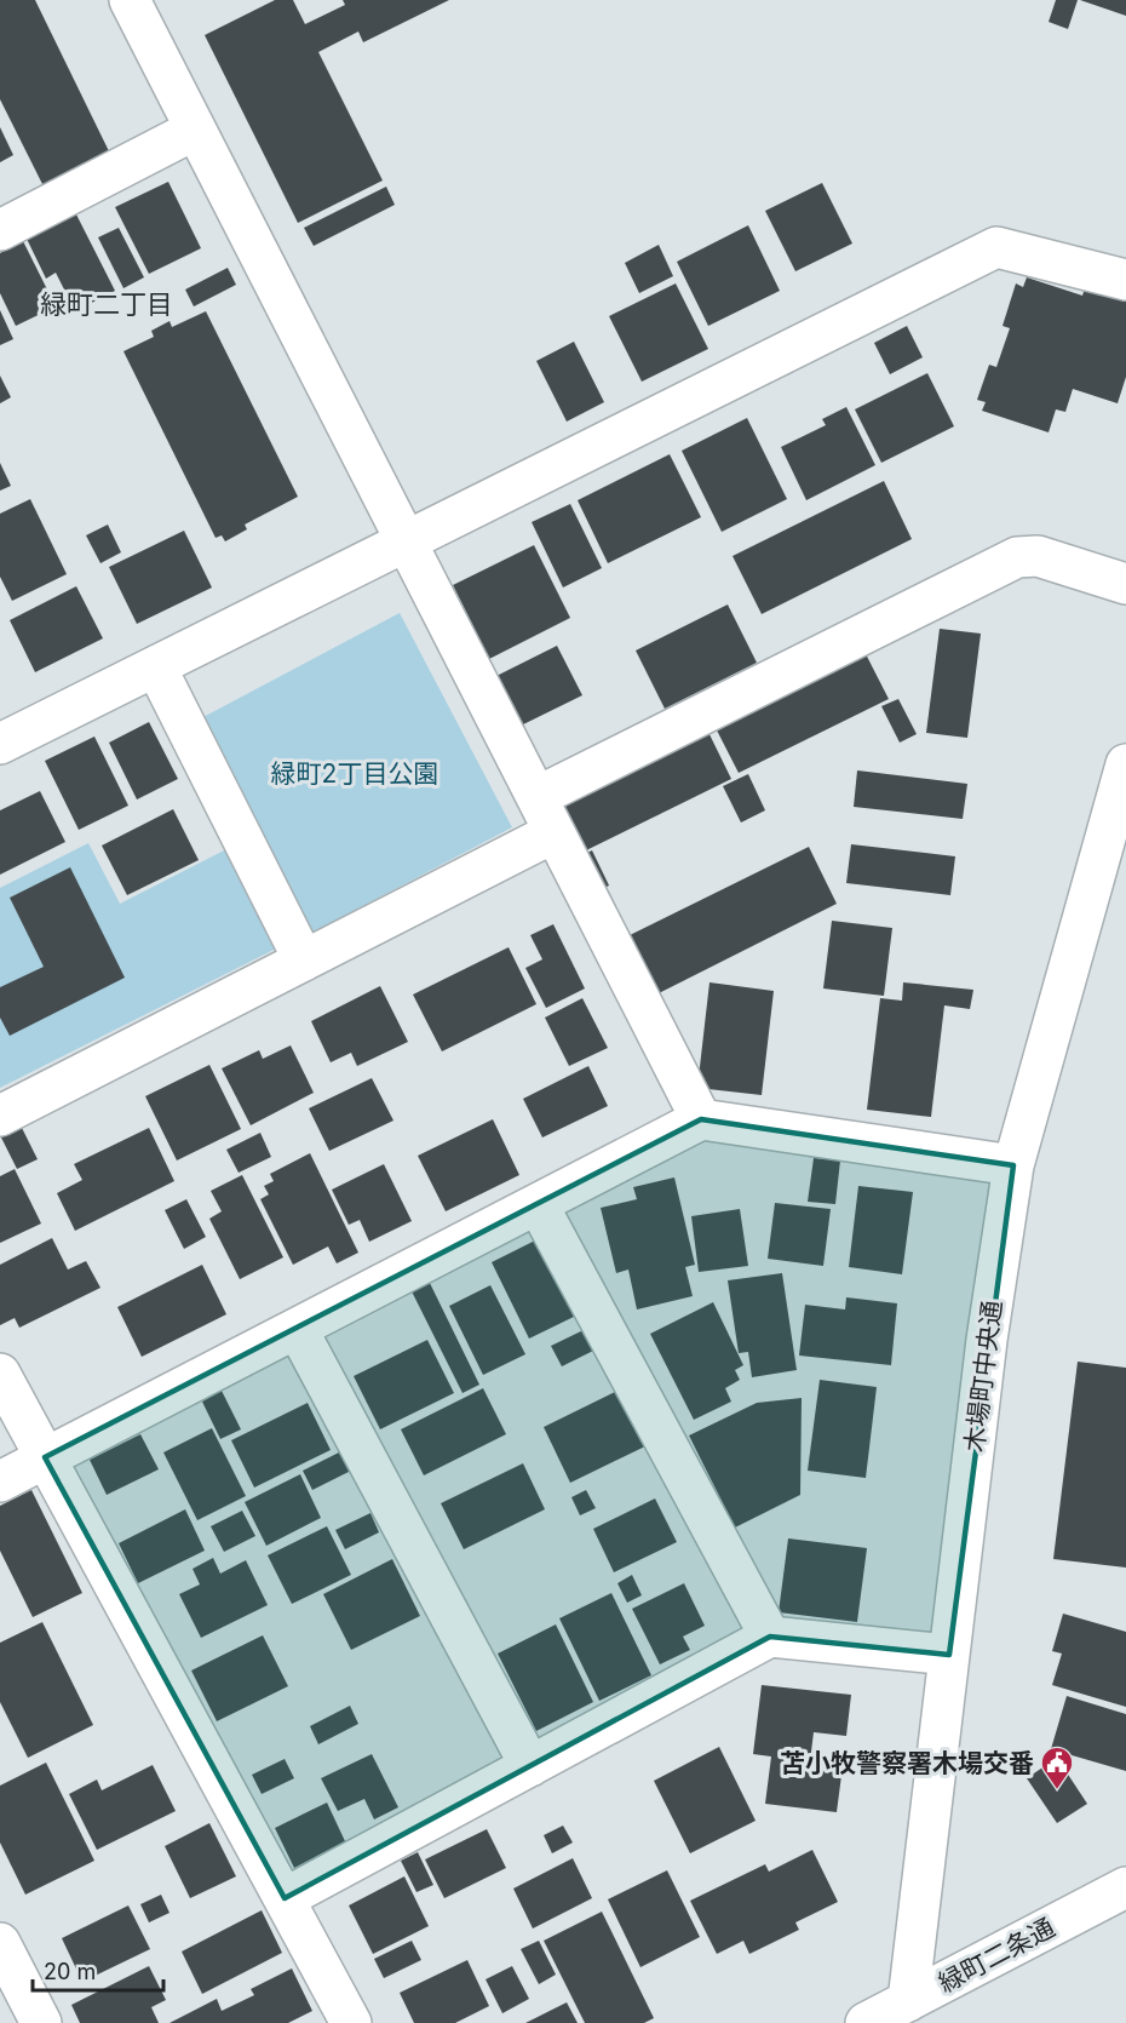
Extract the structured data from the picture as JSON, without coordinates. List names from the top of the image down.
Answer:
{
  "streets": {
    "street": ["木場町中央通", "緑町二条通"]
  },
  "crossings": [
    ["木場町中央通", "緑町二条通"]
  ],
  "districts": ["緑町二丁目"],
  "parks": ["緑町2丁目公園"],
  "places": {
    "public building": ["苫小牧警察署木場交番"]
  },
  "scale_bar": "20 m"
}
